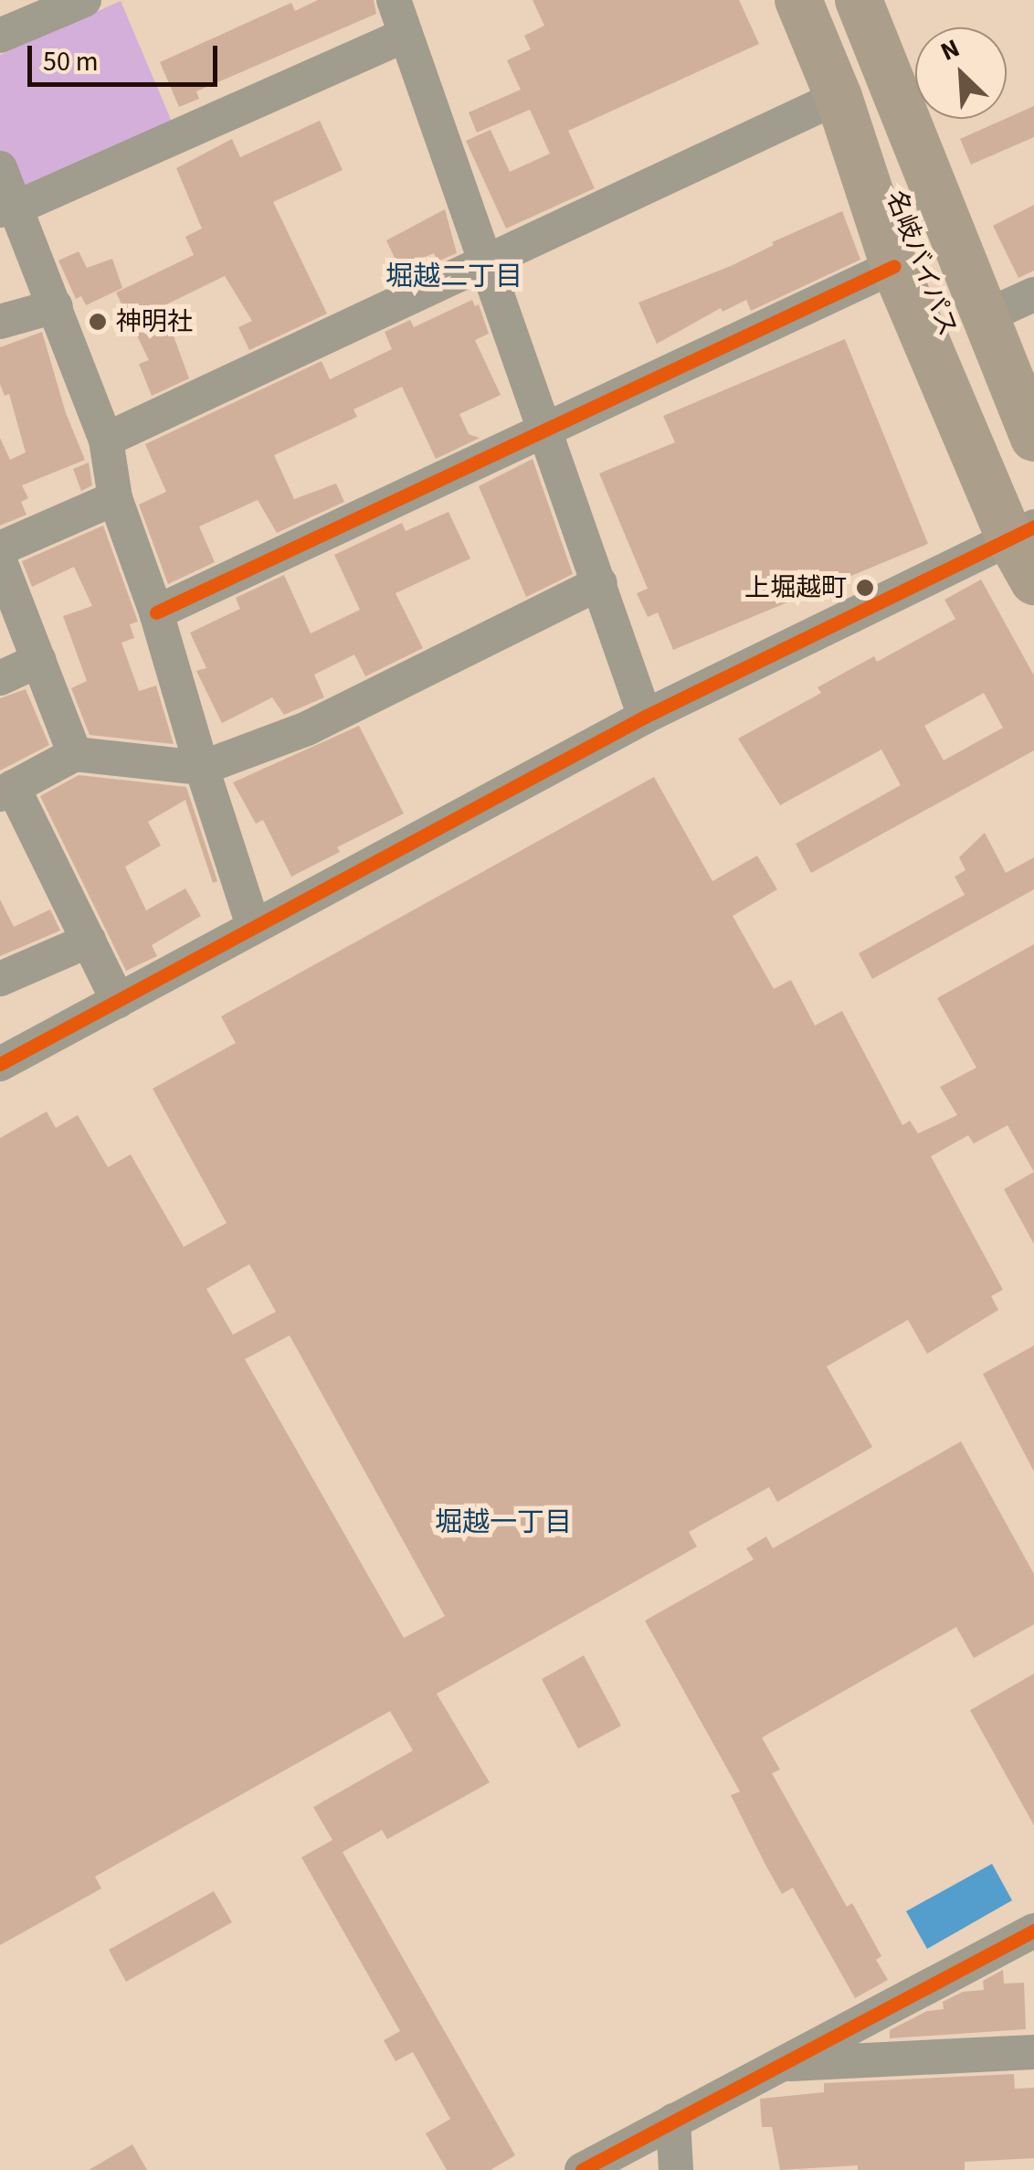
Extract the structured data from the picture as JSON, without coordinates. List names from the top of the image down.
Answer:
{
  "streets": {
    "highway": ["名岐バイパス"]
  },
  "districts": ["堀越二丁目", "堀越一丁目"],
  "places": ["神明社", "上堀越町"],
  "scale_bar": "50 m",
  "north": "top left"
}
